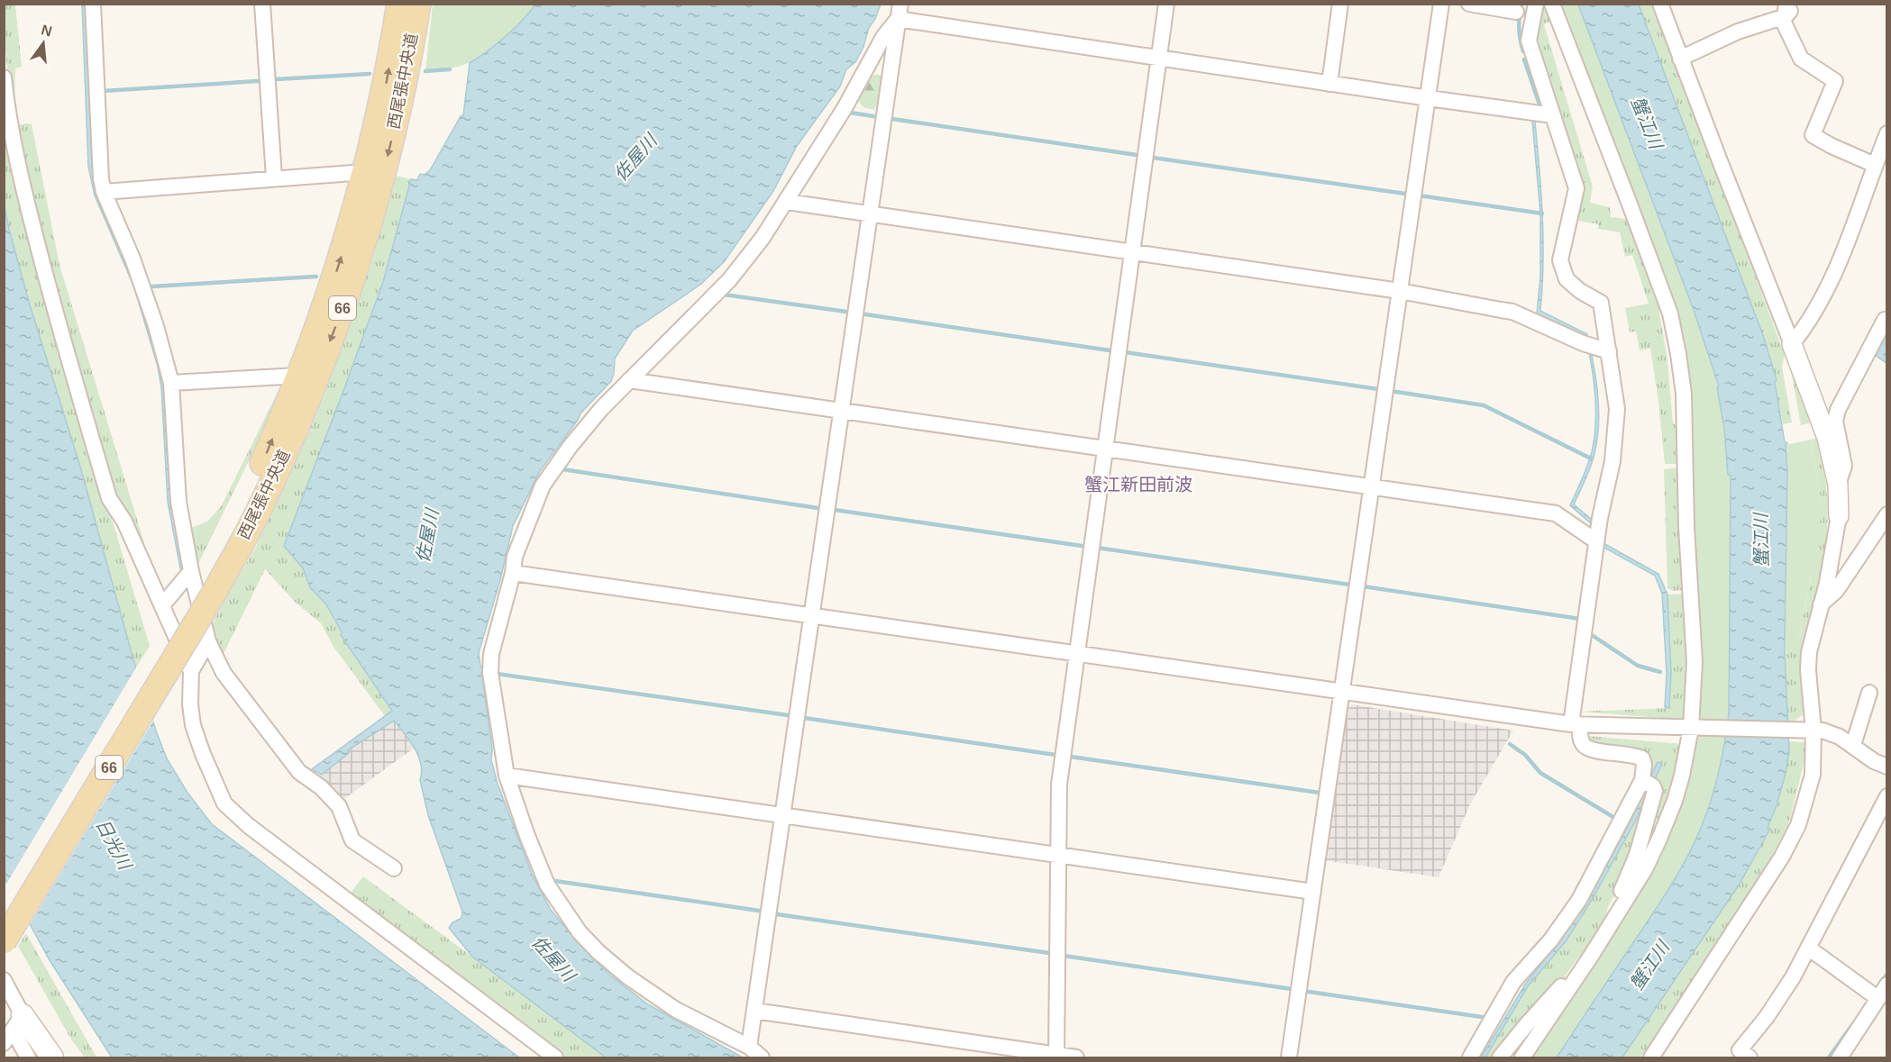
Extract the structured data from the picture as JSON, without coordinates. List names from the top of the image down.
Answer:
{
  "streets": {
    "main road": ["西尾張中央道", "66"]
  },
  "districts": ["蟹江新田前波"],
  "water": ["蟹江川", "佐屋川", "日光川"],
  "north": "top"
}
